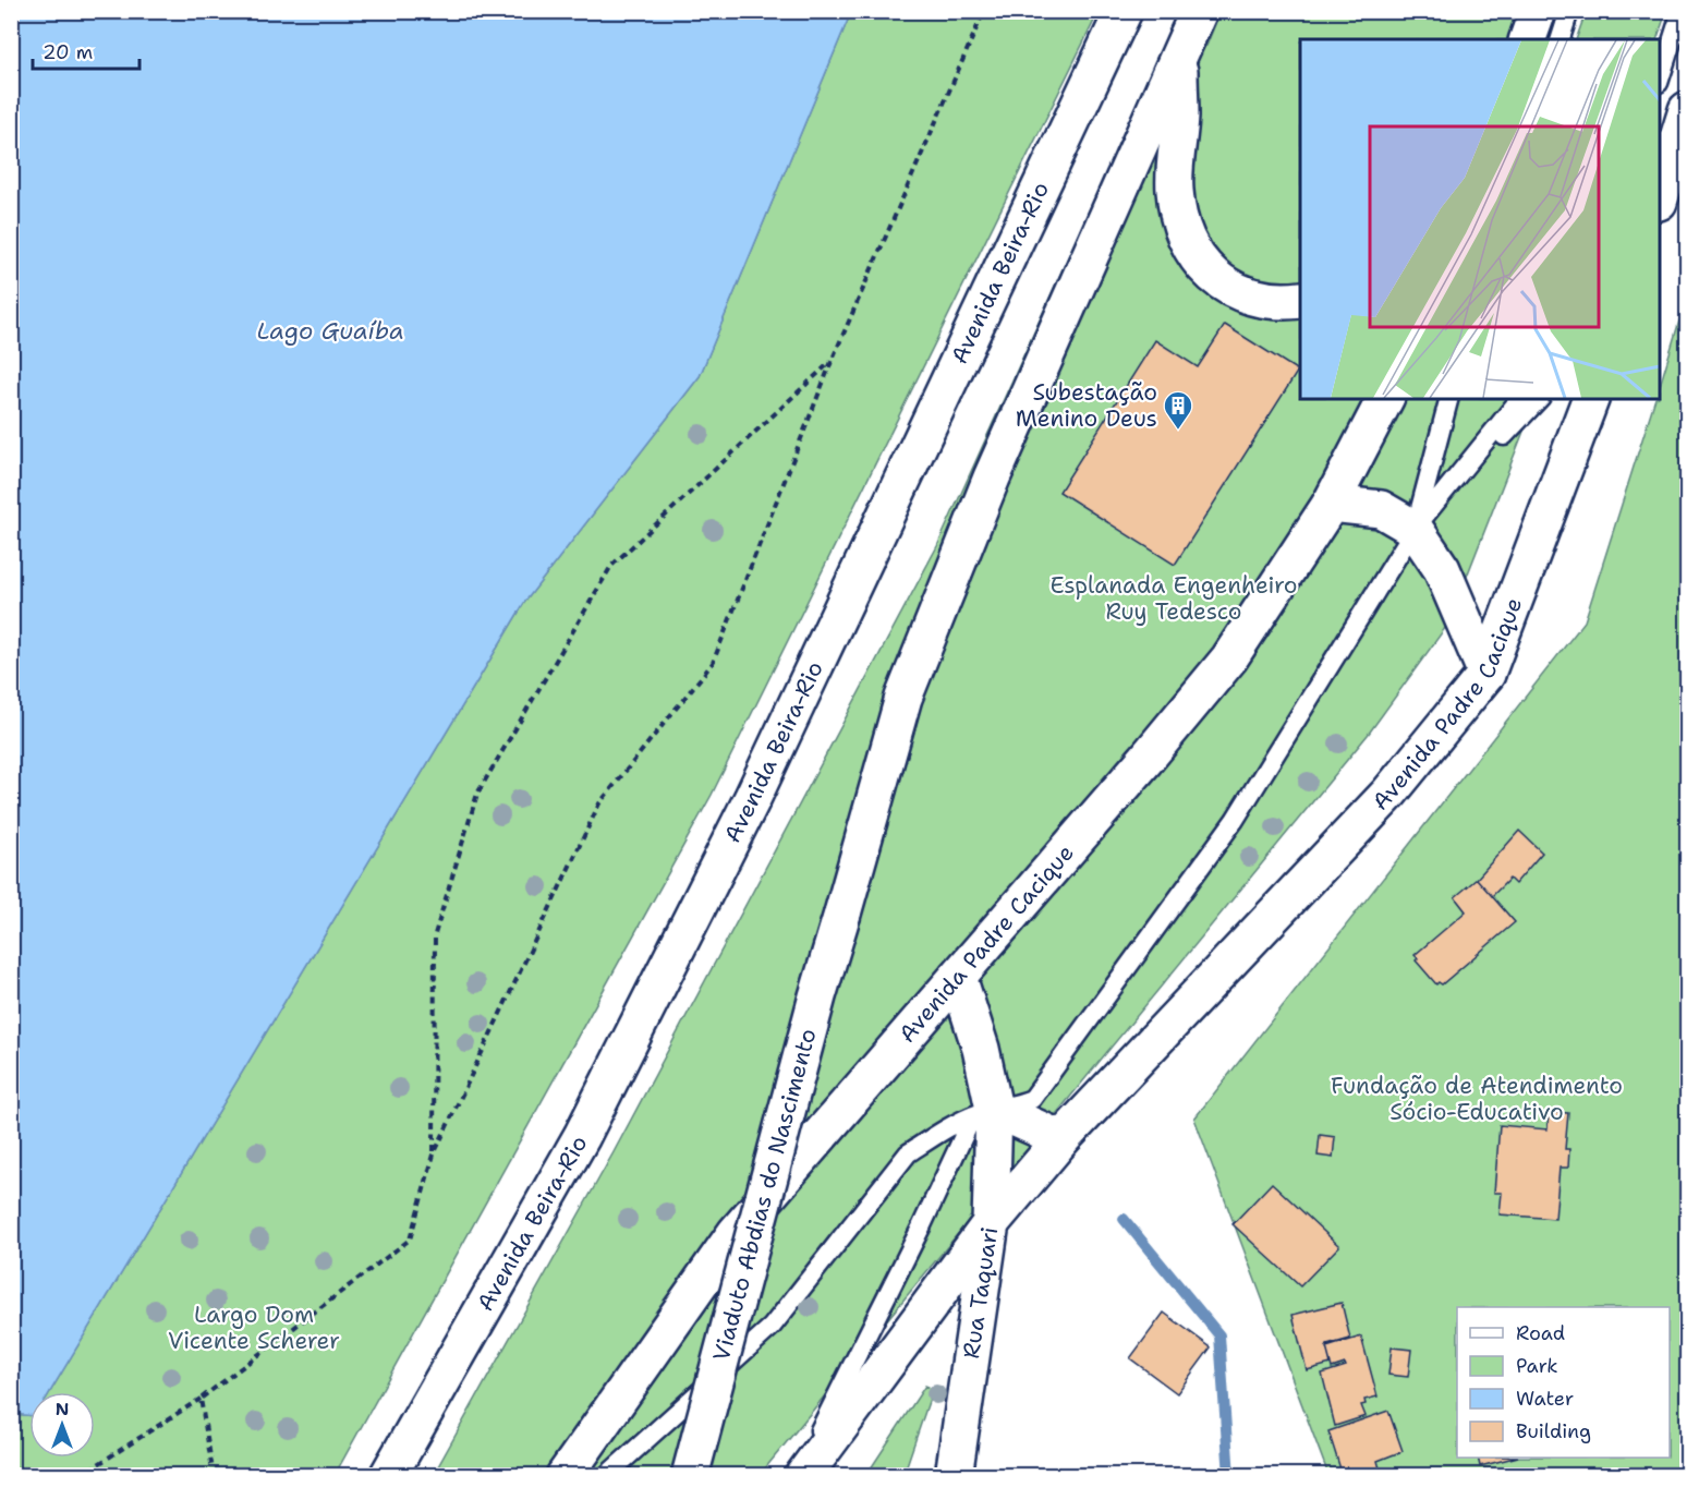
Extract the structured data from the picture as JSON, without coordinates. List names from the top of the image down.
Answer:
{
  "streets": {
    "main road": [
      "Avenida Beira-Rio",
      "Avenida Padre Cacique",
      "Viaduto Abdias do Nascimento",
      "Rua Taquari"
    ]
  },
  "crossings": [
    ["Avenida Padre Cacique", "Rua Taquari"]
  ],
  "water": ["Lago Guaíba"],
  "parks": ["Esplanada Engenheiro Ruy Tedesco", "Fundação de Atendimento Sócio-Educativo", "Largo Dom Vicente Scherer"],
  "places": {
    "building": ["Subestação Menino Deus"]
  },
  "legend": [
    "Road",
    "Park",
    "Water",
    "Building"
  ],
  "scale_bar": "20 m",
  "north": "top"
}
